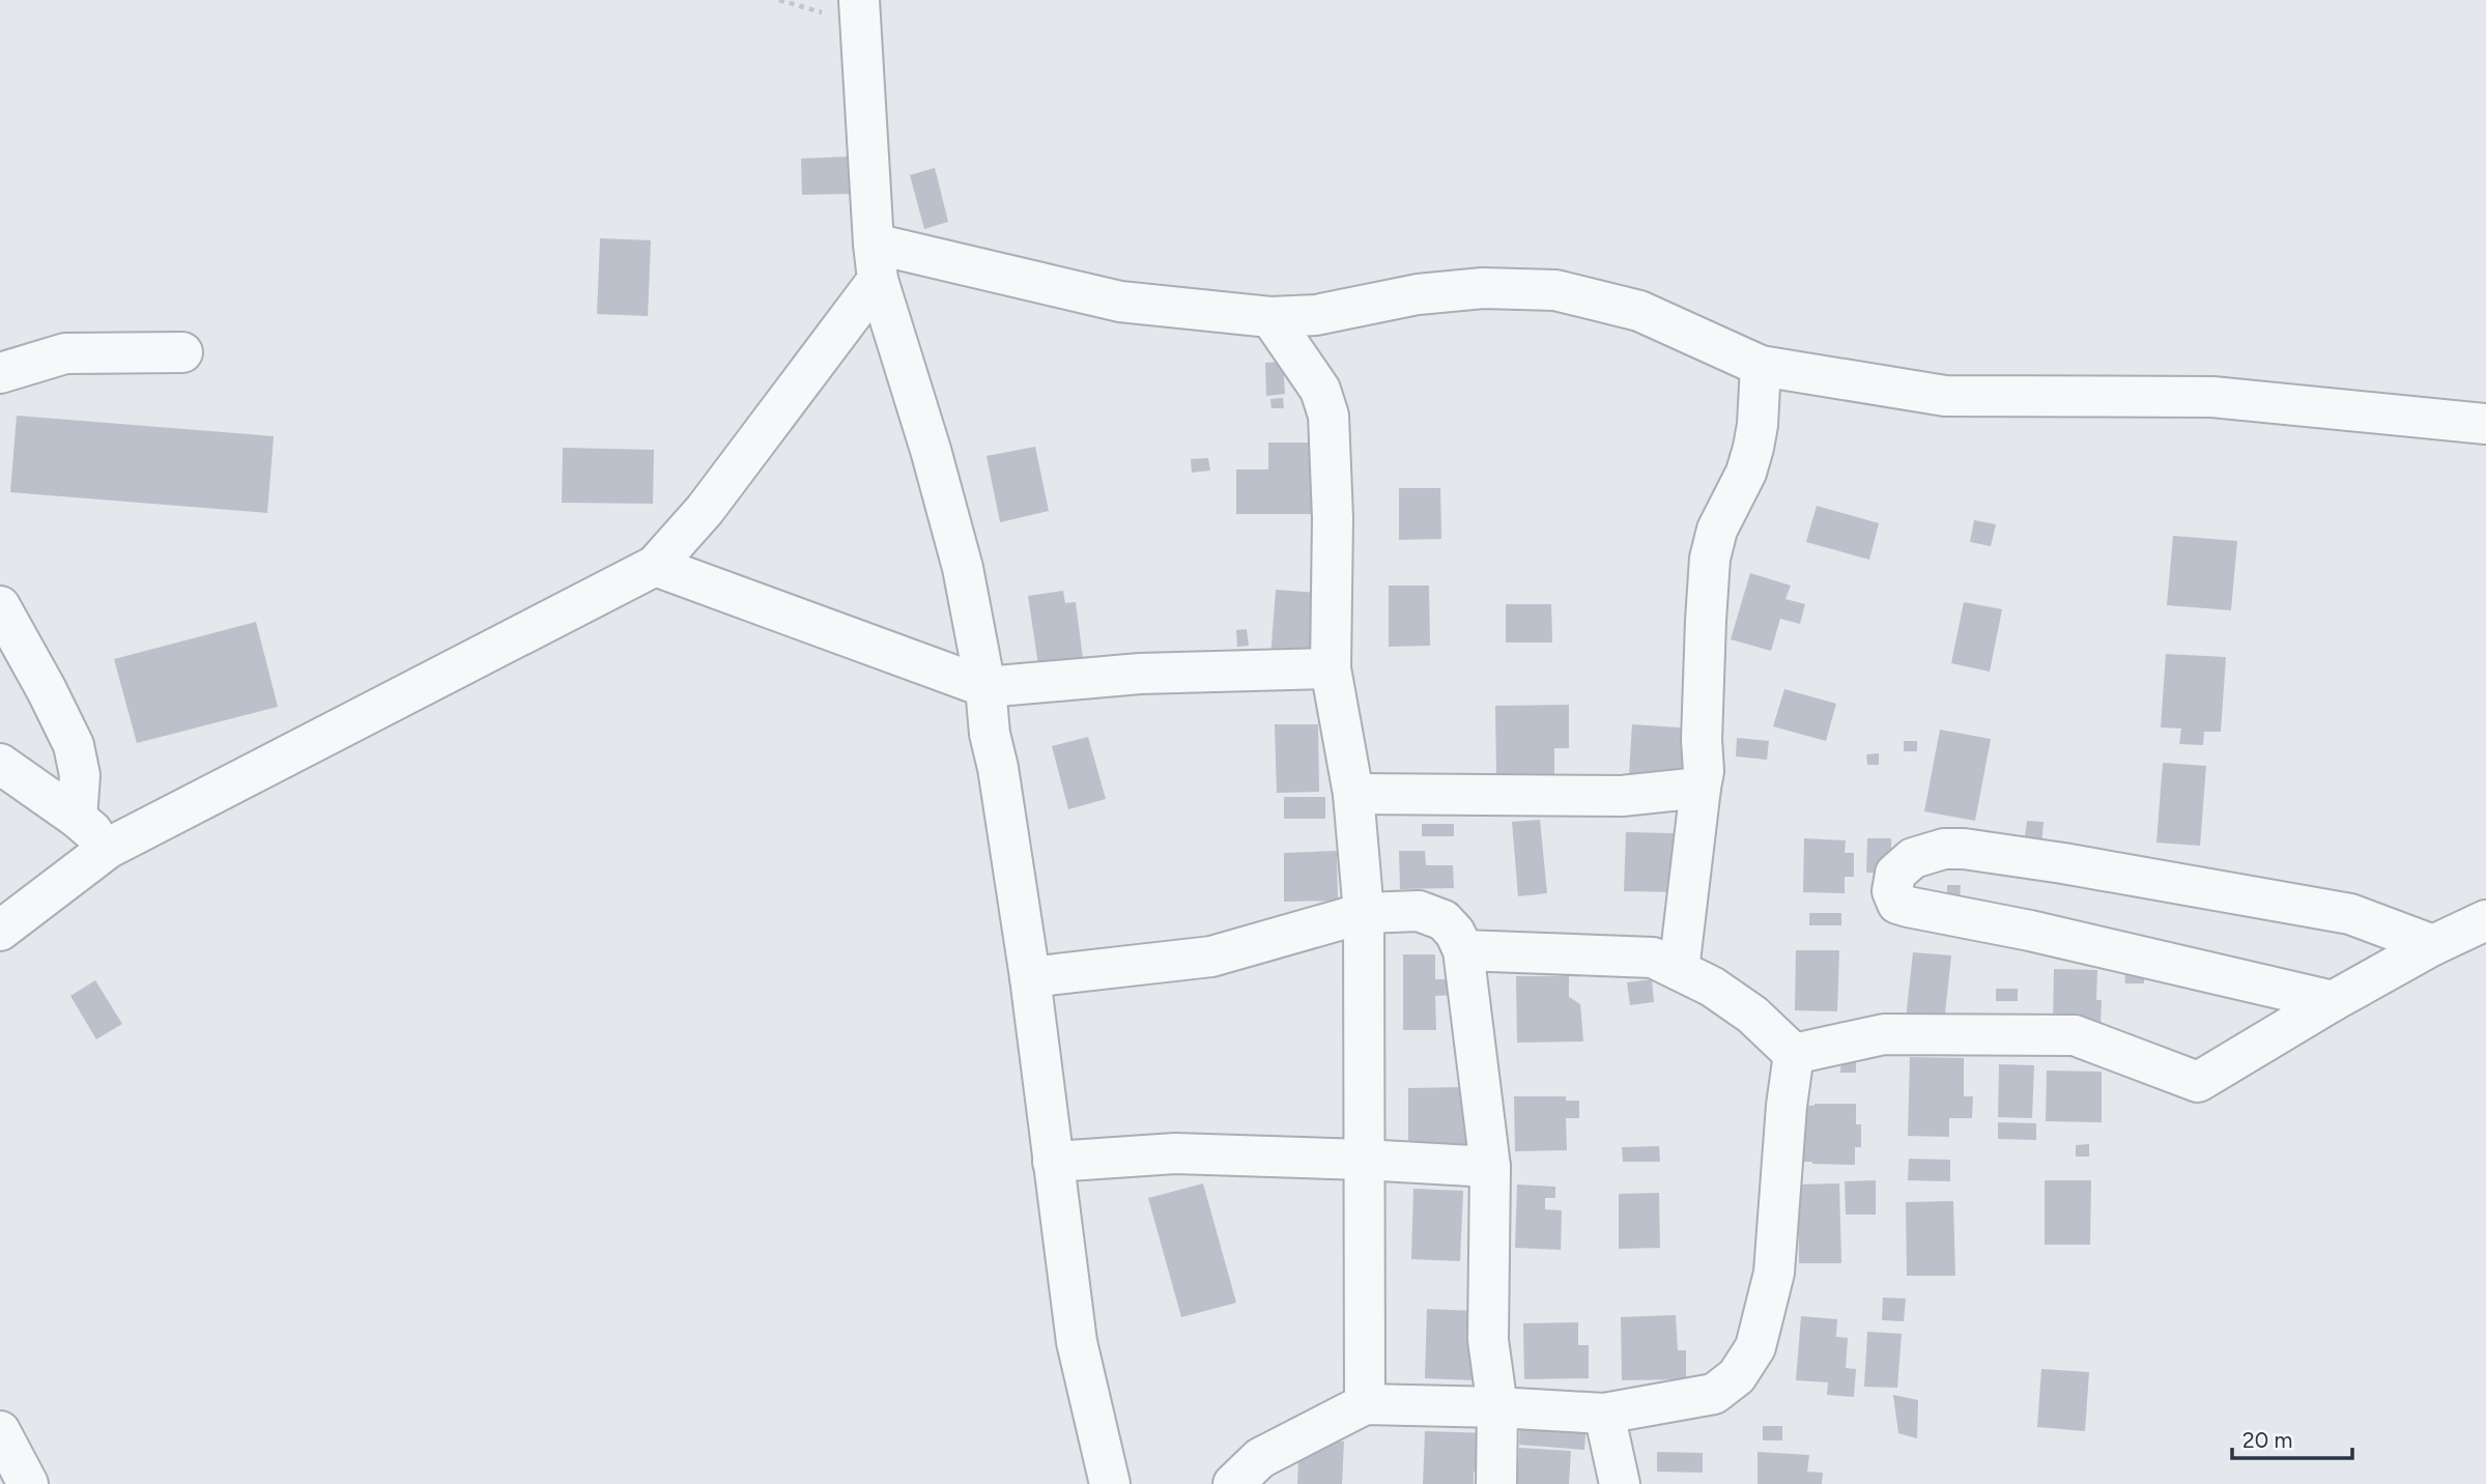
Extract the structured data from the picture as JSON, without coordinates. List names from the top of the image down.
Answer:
{
  "scale_bar": "20 m"
}
